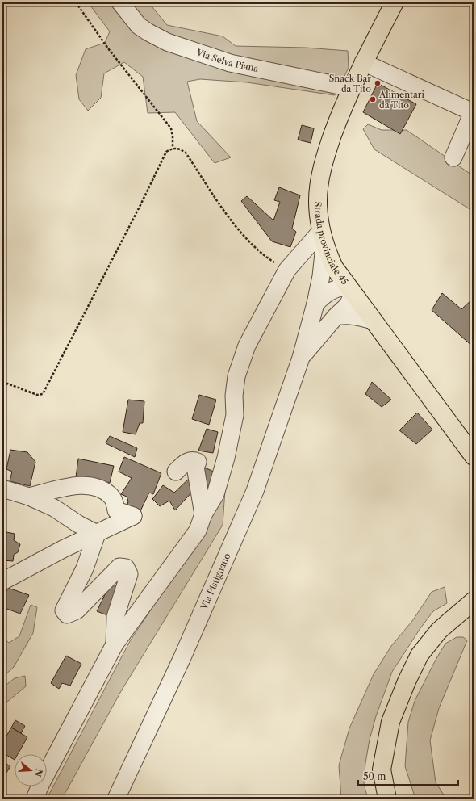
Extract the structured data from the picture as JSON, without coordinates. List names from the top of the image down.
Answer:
{
  "streets": {
    "main road": ["Strada provinciale 45"],
    "street": ["Via Selva Piana", "Via Pistignano"]
  },
  "crossings": [
    ["Via Selva Piana", "Strada provinciale 45"],
    ["Strada provinciale 45", "Via Pistignano"]
  ],
  "places": ["Snack Bar da Tito", "Alimentari da Tito"],
  "scale_bar": "50 m",
  "north": "right"
}
